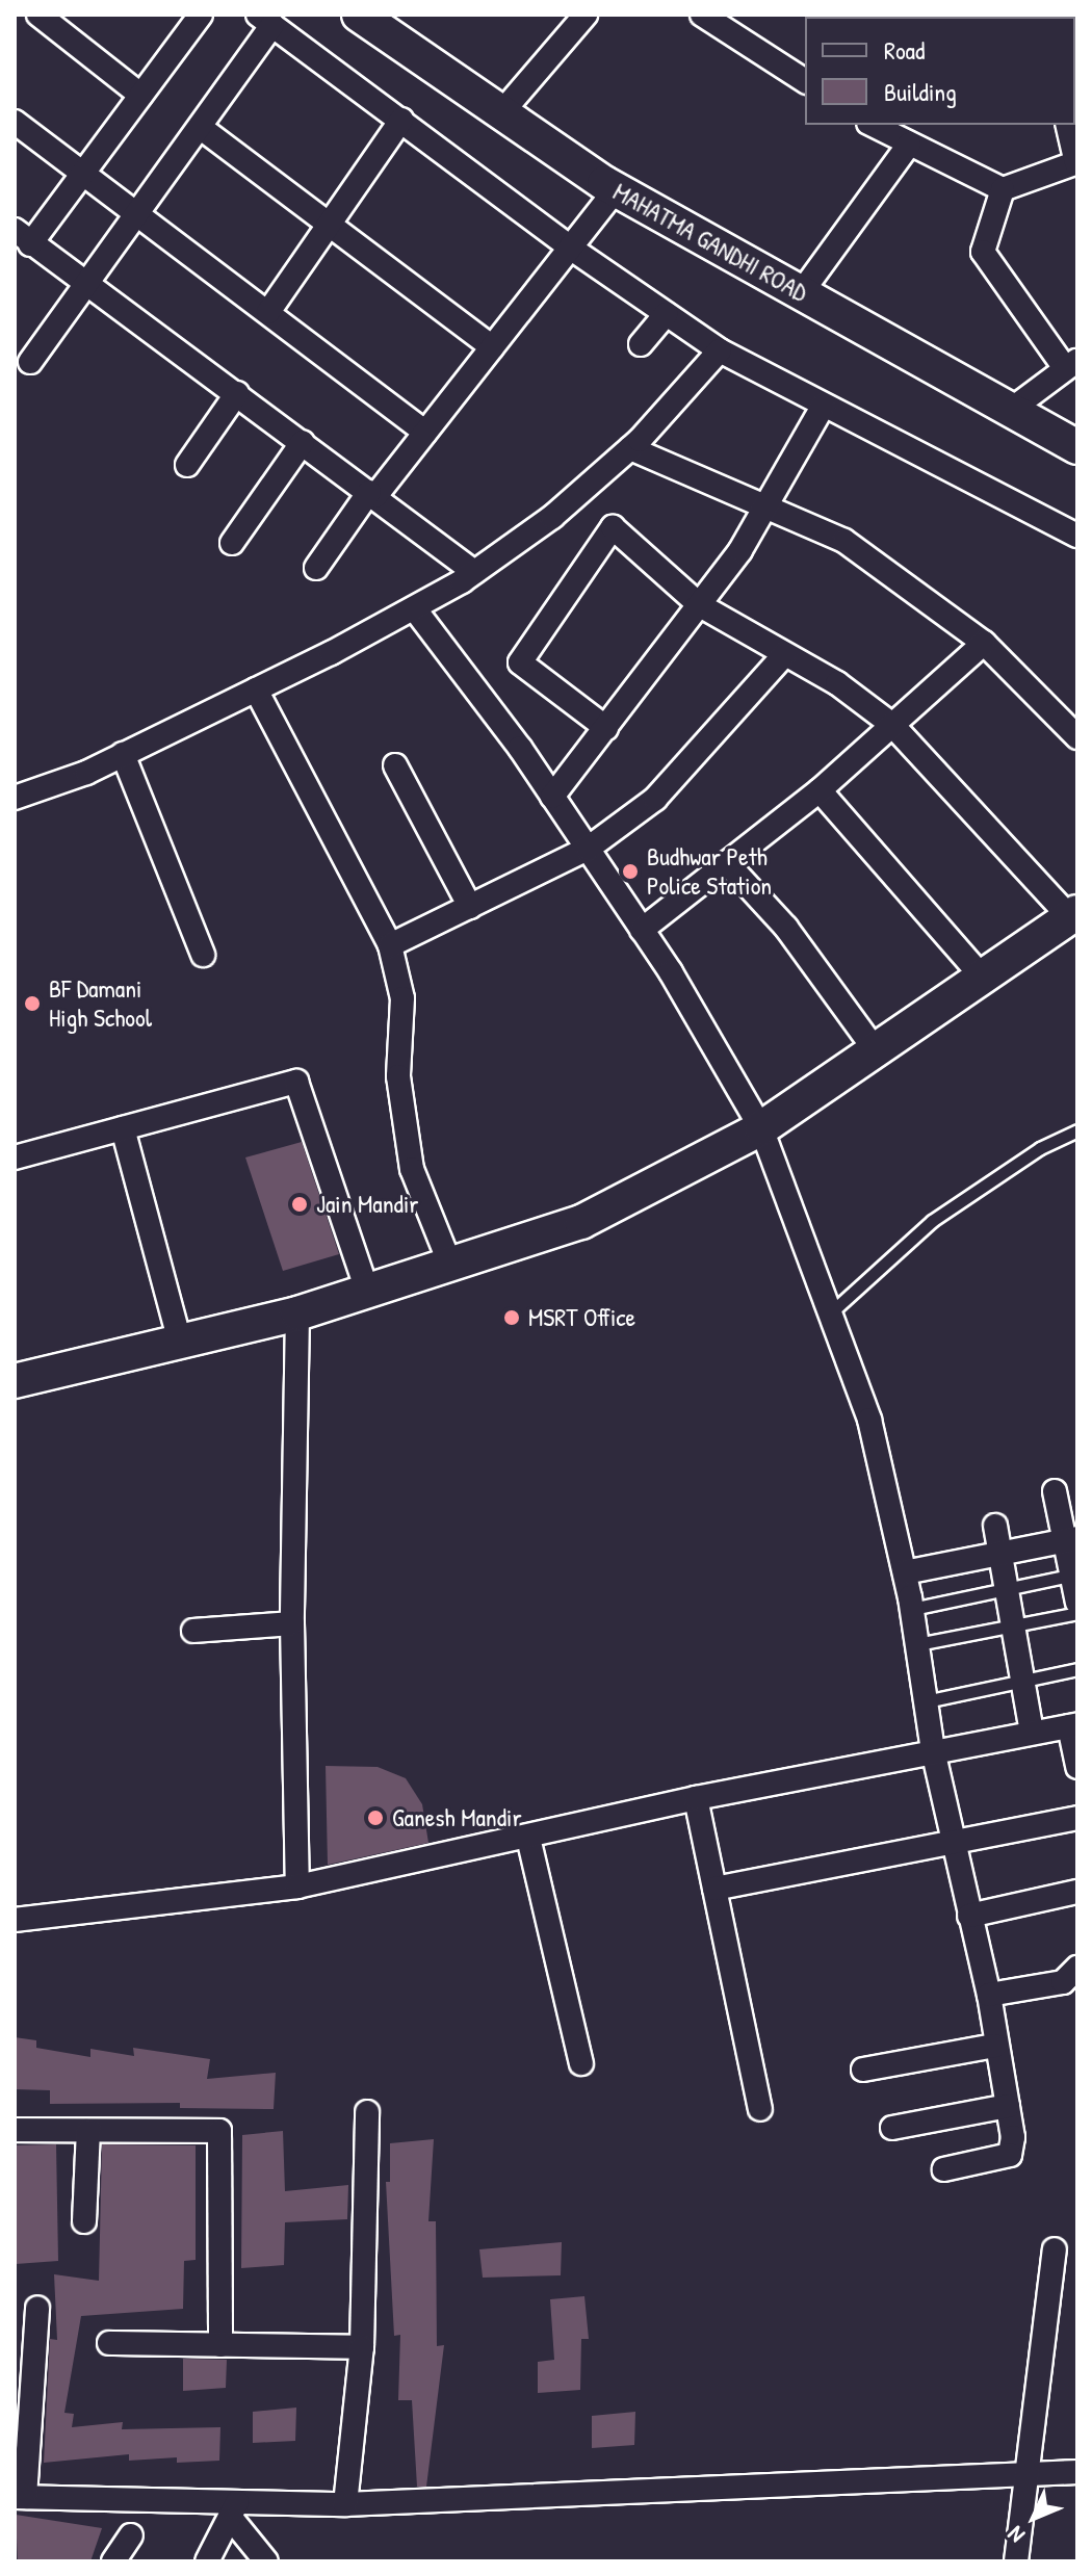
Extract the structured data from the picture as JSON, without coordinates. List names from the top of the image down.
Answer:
{
  "streets": {
    "main road": ["MAHATMA GANDHI ROAD"]
  },
  "places": [
    "Budhwar Peth Police Station",
    "BF Damani High School",
    "Jain Mandir",
    "MSRT Office",
    "Ganesh Mandir"
  ],
  "legend": ["Road", "Building"],
  "north": "bottom left"
}
